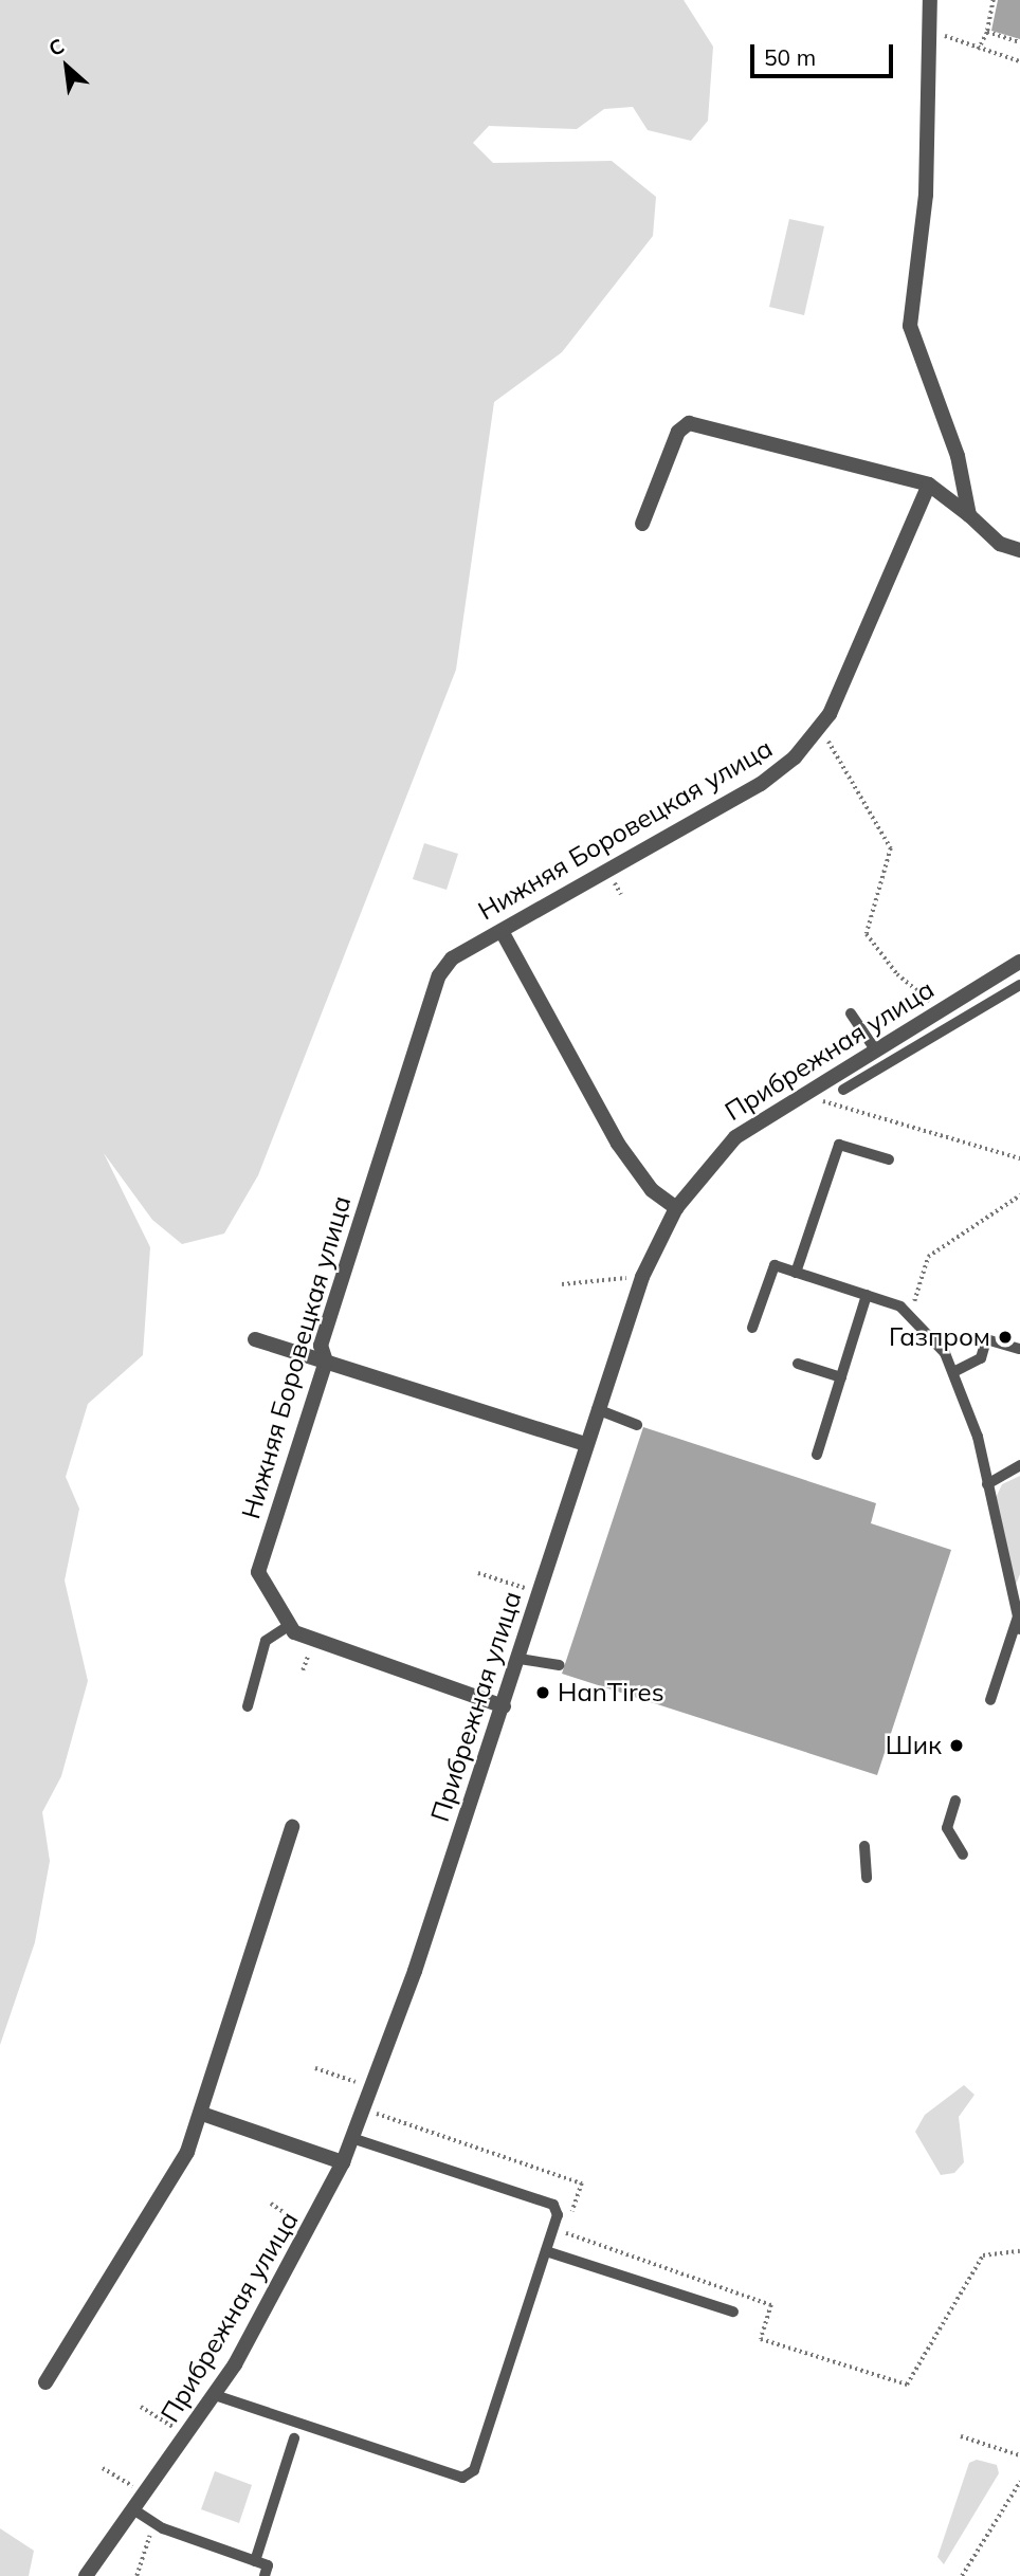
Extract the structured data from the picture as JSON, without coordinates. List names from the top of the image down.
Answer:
{
  "streets": {
    "street": ["Нижняя Боровецкая улица", "Прибрежная улица"]
  },
  "places": ["Газпром", "HanTires", "Шик"],
  "scale_bar": "50 m",
  "north": "top left"
}
